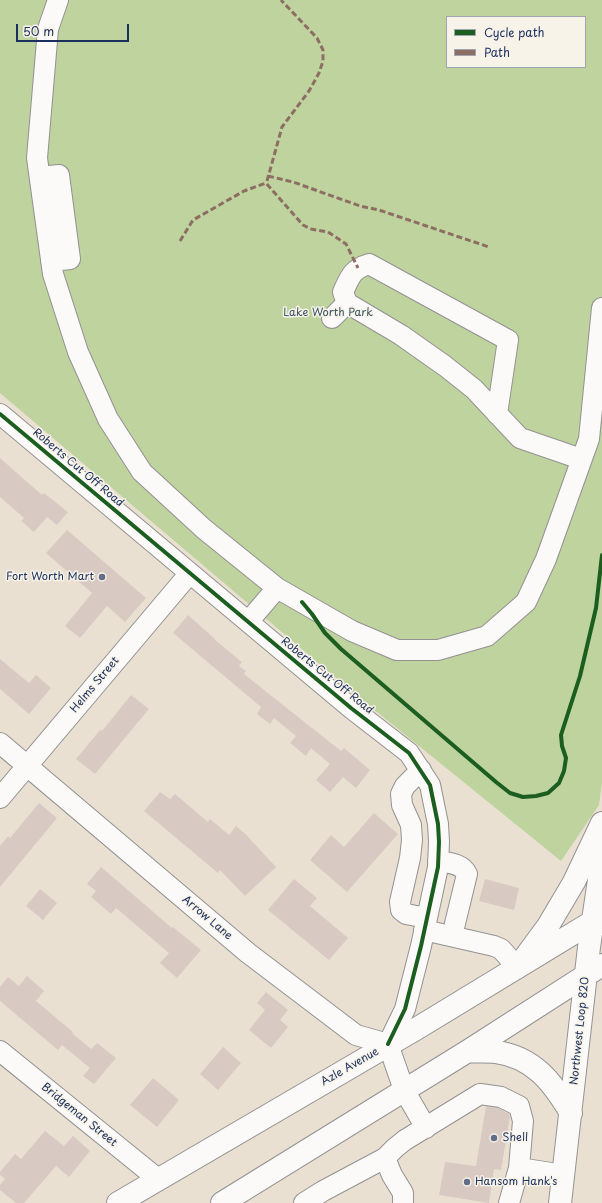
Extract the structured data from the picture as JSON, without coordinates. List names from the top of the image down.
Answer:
{
  "streets": {
    "main road": ["Northwest Loop 820", "Azle Avenue"],
    "street": [
      "Roberts Cut Off Road",
      "Helms Street",
      "Arrow Lane",
      "Bridgeman Street"
    ]
  },
  "crossings": [
    ["Roberts Cut Off Road", "Helms Street"],
    ["Roberts Cut Off Road", "Arrow Lane"],
    ["Roberts Cut Off Road", "Azle Avenue"],
    ["Helms Street", "Arrow Lane"],
    ["Arrow Lane", "Azle Avenue"],
    ["Northwest Loop 820", "Azle Avenue"],
    ["Azle Avenue", "Bridgeman Street"]
  ],
  "parks": ["Lake Worth Park"],
  "places": ["Fort Worth Mart", "Shell", "Hansom Hank's"],
  "legend": ["Cycle path", "Path"],
  "scale_bar": "50 m"
}
